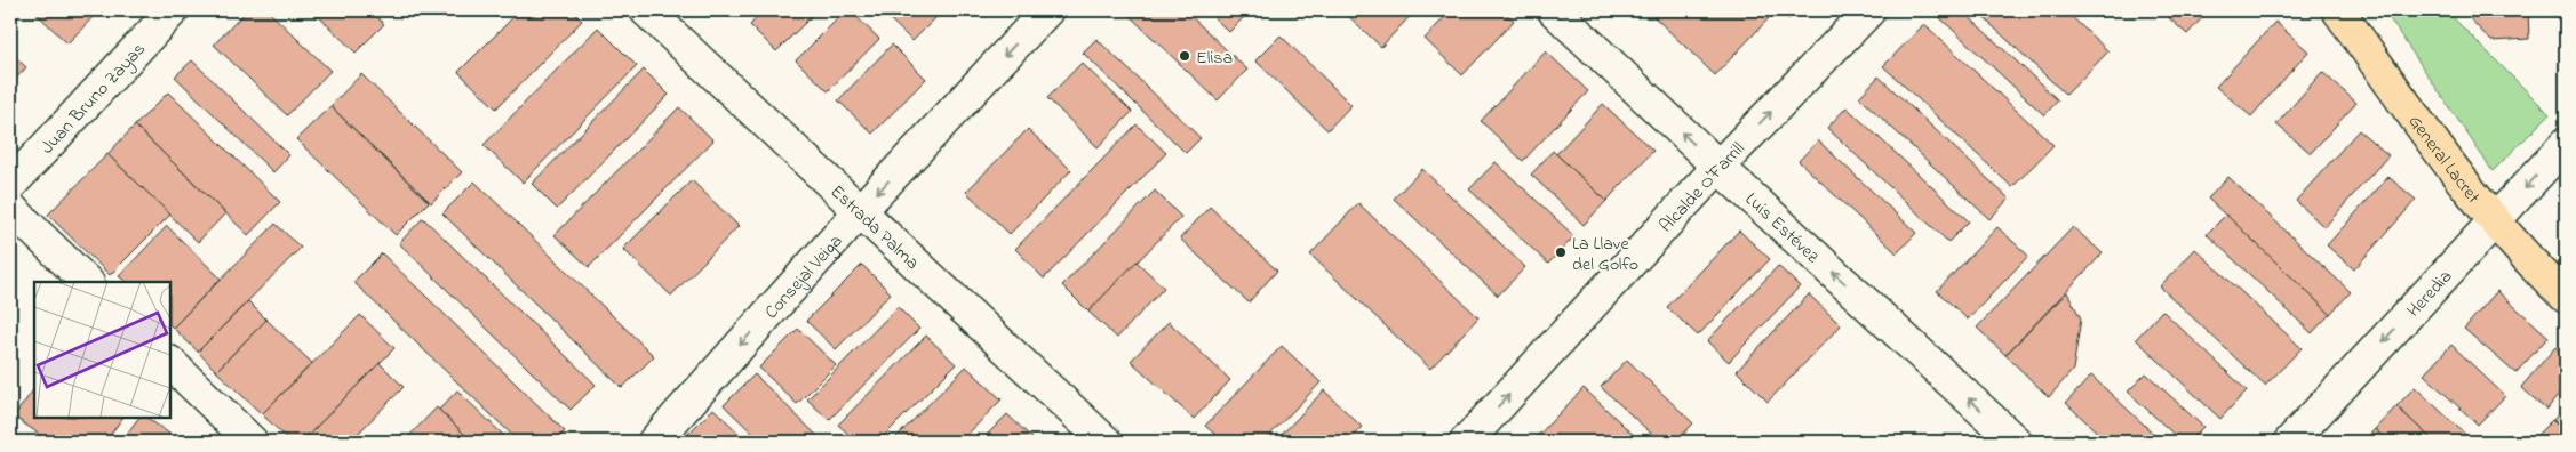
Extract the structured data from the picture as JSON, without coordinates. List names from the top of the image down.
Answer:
{
  "streets": {
    "main road": ["General Lacret"],
    "street": [
      "Juan Bruno Zayas",
      "Alcalde O'Farrill",
      "Estrada Palma",
      "Luis Estévez",
      "Consejal Veiga",
      "Heredia"
    ]
  },
  "crossings": [
    ["General Lacret", "Heredia"],
    ["Alcalde O'Farrill", "Luis Estévez"],
    ["Estrada Palma", "Consejal Veiga"]
  ],
  "one_way": [
    "Alcalde O'Farrill",
    "Luis Estévez",
    "Consejal Veiga",
    "Heredia"
  ],
  "places": ["Elisa", "La Llave del Golfo"]
}
